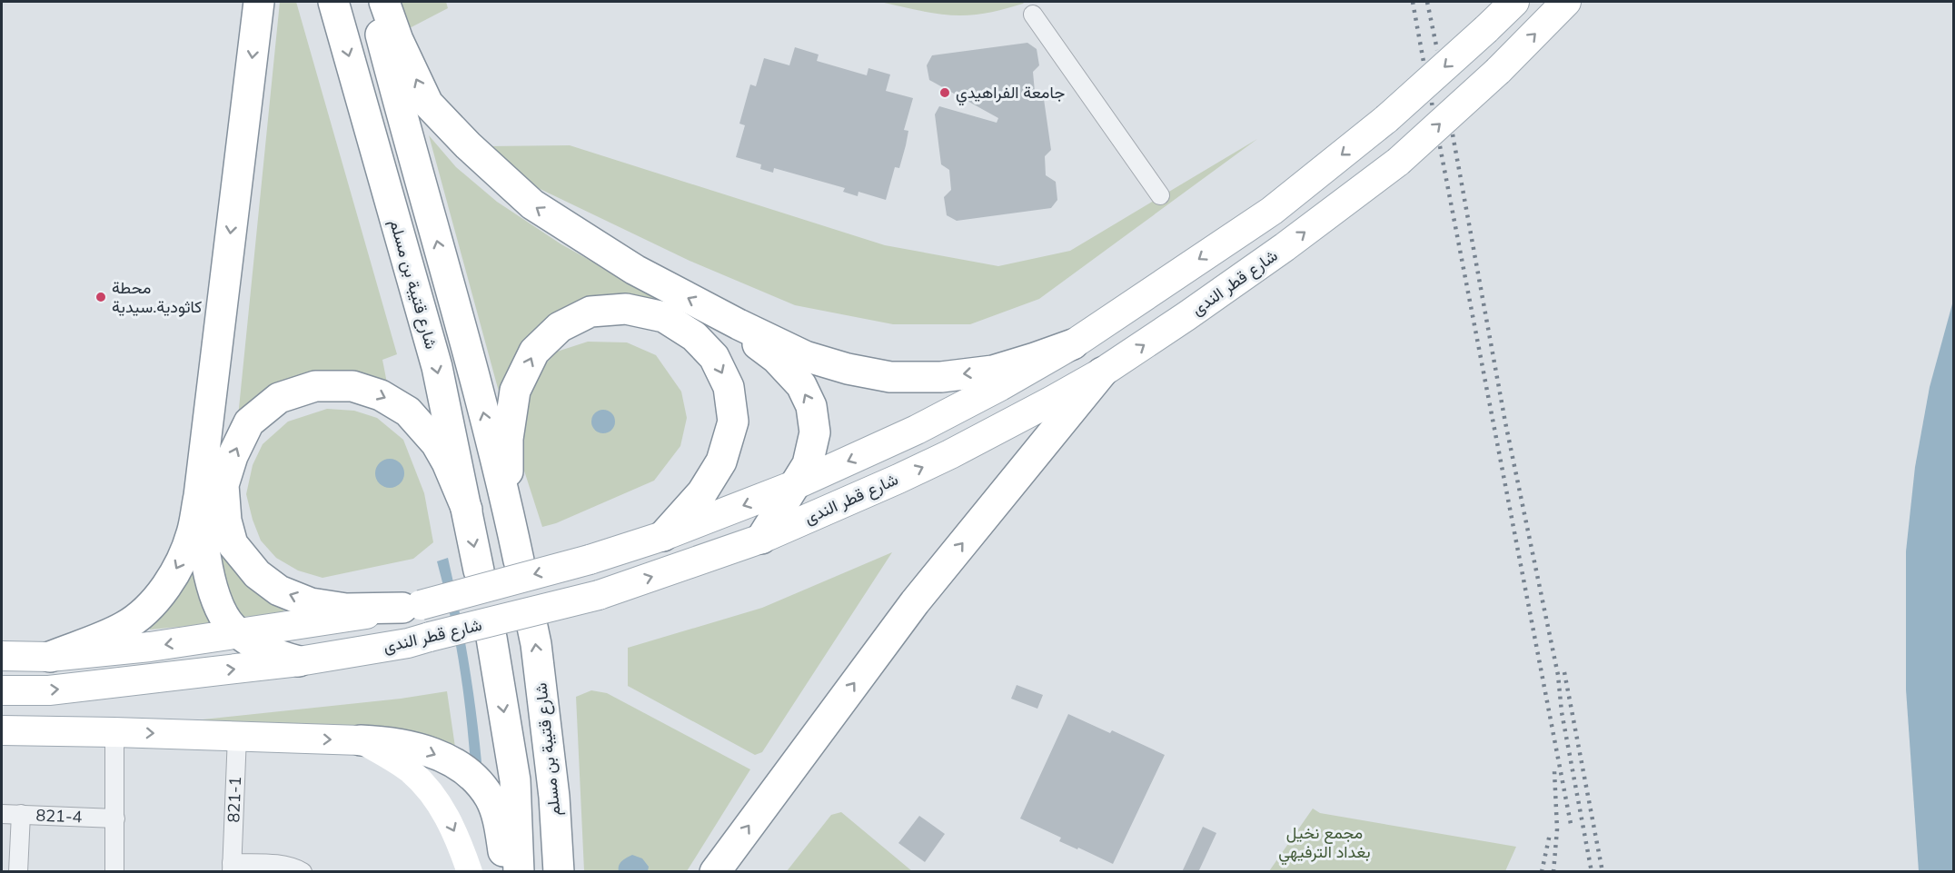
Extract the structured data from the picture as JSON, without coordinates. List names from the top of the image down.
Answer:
{
  "streets": {
    "highway": ["شارع قتيبة بن مسلم"],
    "main road": ["شارع قطر الندى"],
    "street": ["821-1", "821-4"]
  },
  "parks": ["مجمع نخيل بغداد الترفيهي"],
  "places": ["جامعة الفراهيدي", "محطة كاثودية.سيدية"]
}
